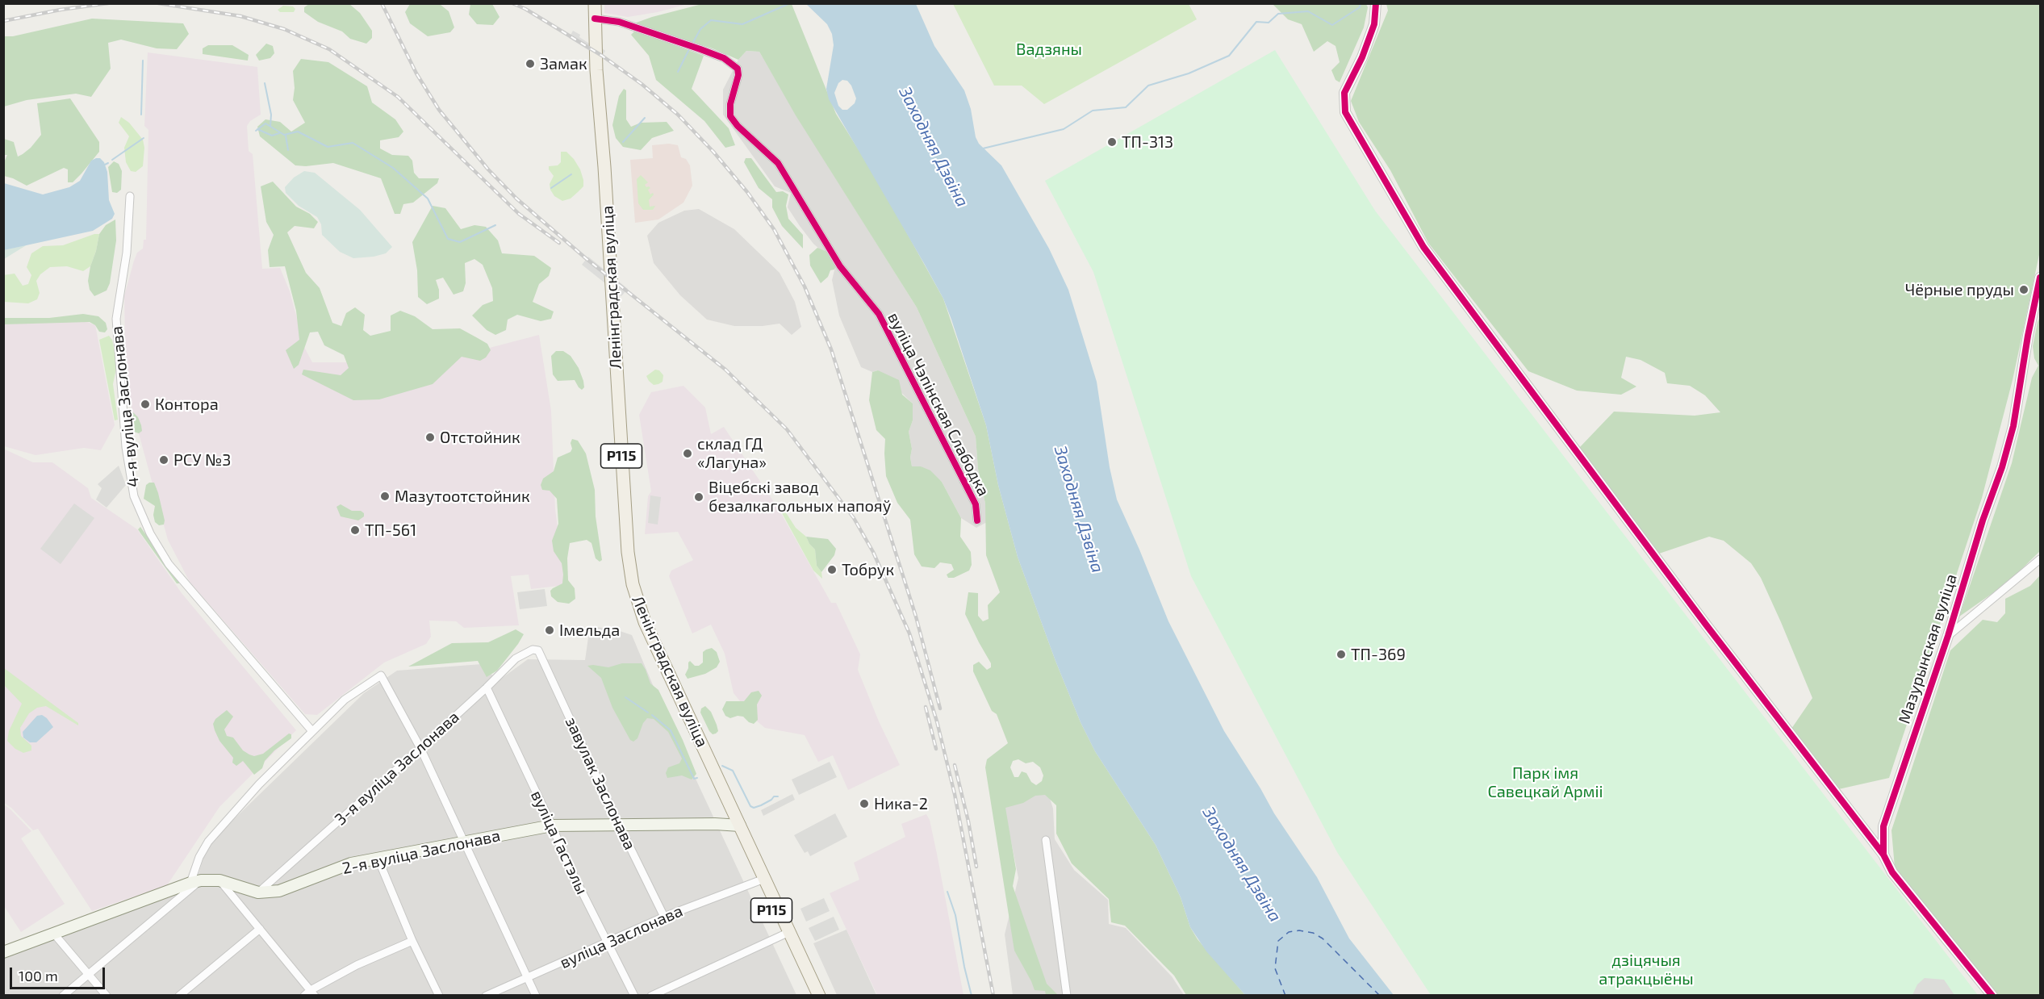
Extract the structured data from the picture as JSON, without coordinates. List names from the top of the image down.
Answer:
{
  "streets": {
    "main road": ["Ленінградская вуліца", "Р115", "2-я вуліца Заслонава"],
    "street": [
      "вуліца Чэпінская Слабодка",
      "4-я вуліца Заслонава",
      "Мазурынская вуліца",
      "3-я вуліца Заслонава",
      "завулак Заслонава",
      "вуліца Гастэлы",
      "вуліца Заслонава"
    ]
  },
  "crossings": [
    ["Ленінградская вуліца", "вуліца Чэпінская Слабодка"],
    ["Ленінградская вуліца", "2-я вуліца Заслонава"],
    ["Ленінградская вуліца", "вуліца Заслонава"],
    ["3-я вуліца Заслонава", "завулак Заслонава"],
    ["3-я вуліца Заслонава", "вуліца Гастэлы"],
    ["3-я вуліца Заслонава", "2-я вуліца Заслонава"],
    ["завулак Заслонава", "2-я вуліца Заслонава"],
    ["завулак Заслонава", "вуліца Заслонава"],
    ["вуліца Гастэлы", "2-я вуліца Заслонава"],
    ["вуліца Гастэлы", "вуліца Заслонава"]
  ],
  "water": ["Заходняя Дзвіна"],
  "parks": ["Вадзяны", "Парк імя Савецкай Арміі", "дзіцячыя атракцыёны"],
  "places": [
    "Замак",
    "ТП-313",
    "Чёрные пруды",
    "Контора",
    "Отстойник",
    "склад ГД «Лагуна»",
    "РСУ №3",
    "Мазутоотстойник",
    "Віцебскі завод безалкагольных напояў",
    "ТП-561",
    "Тобрук",
    "Імельда",
    "ТП-369",
    "Ника-2"
  ],
  "scale_bar": "100 m"
}
